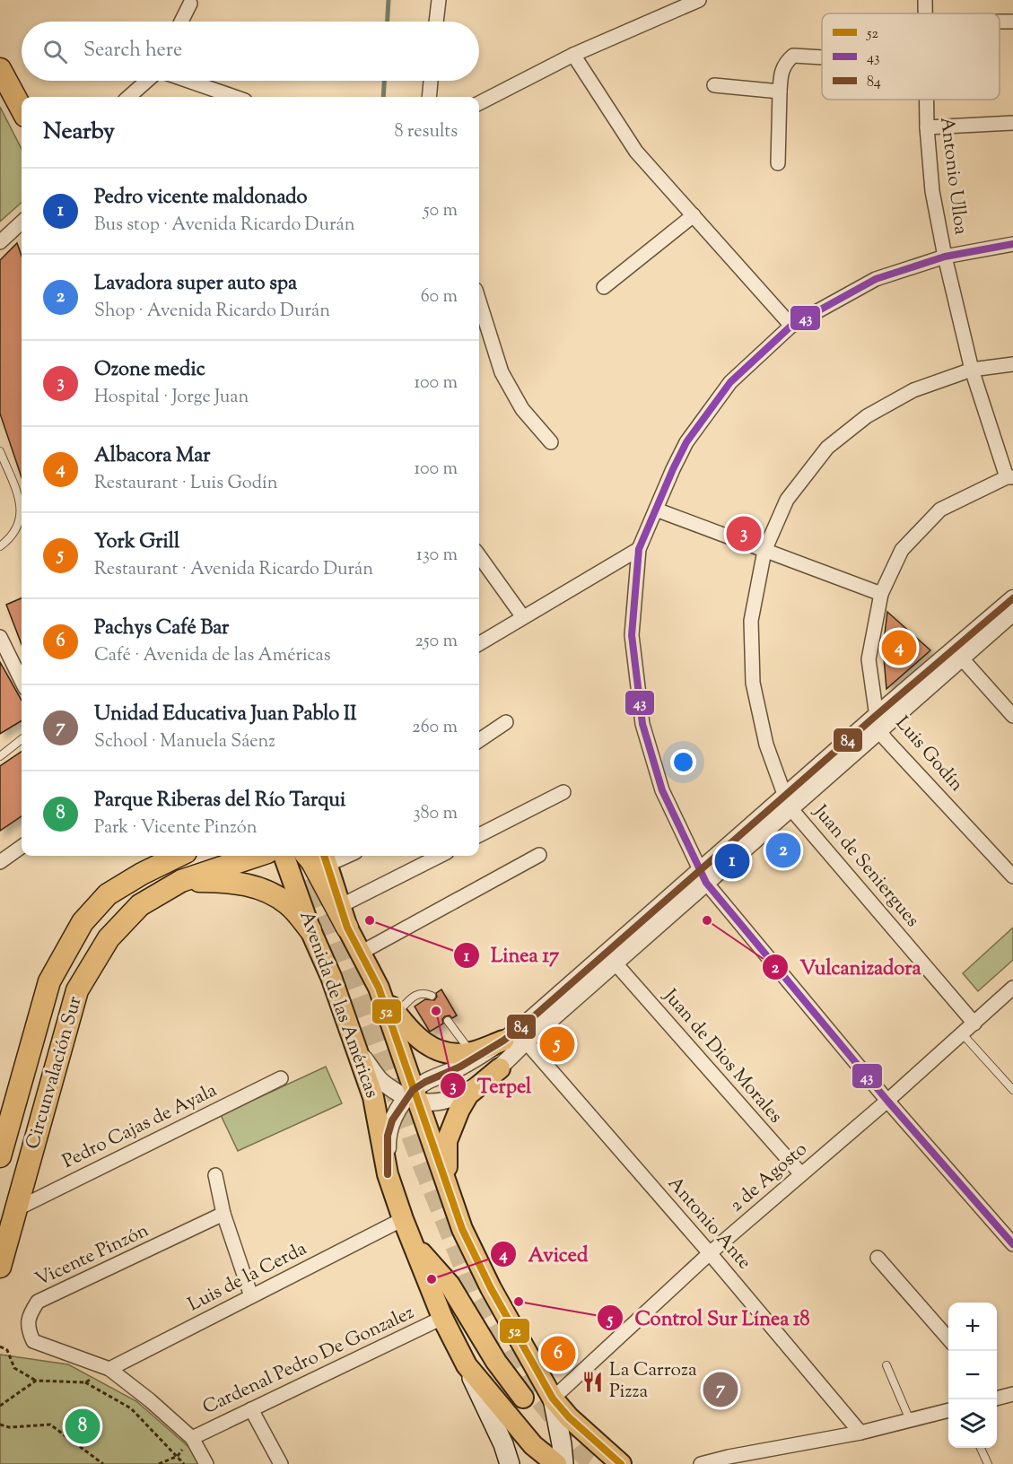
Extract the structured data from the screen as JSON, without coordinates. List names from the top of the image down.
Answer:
{
  "streets": {
    "highway": ["Circunvalación Sur"],
    "main road": ["Avenida de las Américas"],
    "street": [
      "Antonio Ulloa",
      "Luis Godín",
      "Juan de Seniergues",
      "Juan de Dios Morales",
      "Pedro Cajas de Ayala",
      "2 de Agosto",
      "Antonio Ante",
      "Vicente Pinzón",
      "Luis de la Cerda",
      "Cardenal Pedro De Gonzalez"
    ]
  },
  "crossings": [
    ["Antonio Ulloa", "Luis Godín"],
    ["Antonio Ulloa", "Juan de Seniergues"],
    ["Juan de Seniergues", "2 de Agosto"],
    ["Avenida de las Américas", "2 de Agosto"],
    ["Avenida de las Américas", "Luis de la Cerda"],
    ["Avenida de las Américas", "Cardenal Pedro De Gonzalez"],
    ["Juan de Dios Morales", "2 de Agosto"],
    ["Circunvalación Sur", "Pedro Cajas de Ayala"],
    ["2 de Agosto", "Antonio Ante"],
    ["Vicente Pinzón", "Luis de la Cerda"],
    ["Vicente Pinzón", "Cardenal Pedro De Gonzalez"]
  ],
  "places": {
    "other": [
      "Linea 17",
      "Vulcanizadora",
      "Terpel",
      "Aviced",
      "Control Sur Línea 18"
    ],
    "restaurant": ["La Carroza Pizza"]
  },
  "lines": ["transit line 43", "transit line 84", "transit line 52"],
  "legend": ["52", "43", "84"],
  "page": {
    "search": "Search here",
    "heading": ["Nearby", "8 results"],
    "list": [
      {
        "mark": "1",
        "name": "Pedro vicente maldonado",
        "note": "Bus stop · Avenida Ricardo Durán",
        "value": "50 m"
      },
      {
        "mark": "2",
        "name": "Lavadora super auto spa",
        "note": "Shop · Avenida Ricardo Durán",
        "value": "60 m"
      },
      {
        "mark": "3",
        "name": "Ozone medic",
        "note": "Hospital · Jorge Juan",
        "value": "100 m"
      },
      {
        "mark": "4",
        "name": "Albacora Mar",
        "note": "Restaurant · Luis Godín",
        "value": "100 m"
      },
      {
        "mark": "5",
        "name": "York Grill",
        "note": "Restaurant · Avenida Ricardo Durán",
        "value": "130 m"
      },
      {
        "mark": "6",
        "name": "Pachys Café Bar",
        "note": "Café · Avenida de las Américas",
        "value": "250 m"
      },
      {
        "mark": "7",
        "name": "Unidad Educativa Juan Pablo II",
        "note": "School · Manuela Sáenz",
        "value": "260 m"
      },
      {
        "mark": "8",
        "name": "Parque Riberas del Río Tarqui",
        "note": "Park · Vicente Pinzón",
        "value": "380 m"
      }
    ],
    "pins": [
      "3",
      "4",
      "2",
      "1",
      "5",
      "6",
      "7",
      "8"
    ],
    "map_buttons": ["+", "−"]
  }
}
